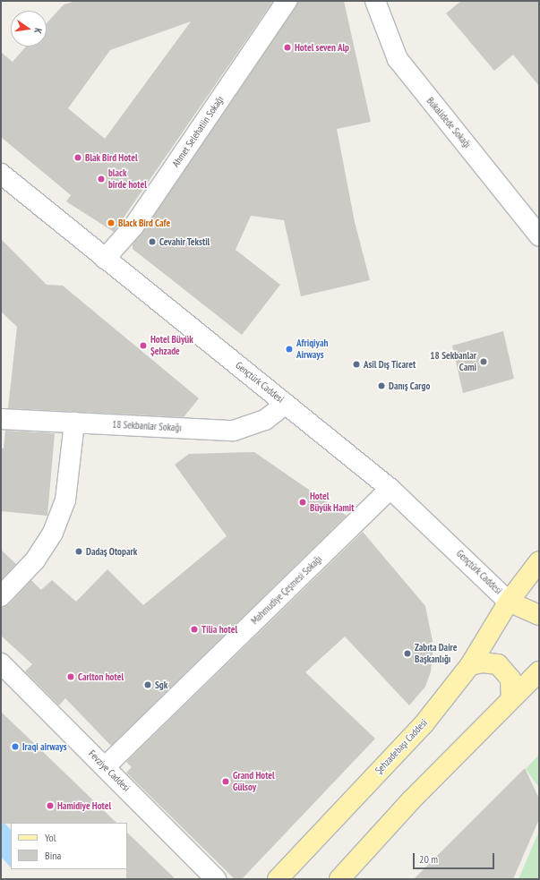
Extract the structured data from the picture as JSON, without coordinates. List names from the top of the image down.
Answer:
{
  "streets": {
    "main road": ["Şehzadebaşı Caddesi"],
    "street": [
      "Bukalidede Sokağı",
      "Ahmet Selehatiin Sokağı",
      "Gençtürk Caddesi",
      "18 Sekbanlar Sokağı",
      "Mahmudiye Çeşmesi Sokağı",
      "Fevziye Caddesi"
    ]
  },
  "crossings": [
    ["Ahmet Selehatiin Sokağı", "Gençtürk Caddesi"],
    ["Gençtürk Caddesi", "18 Sekbanlar Sokağı"],
    ["Gençtürk Caddesi", "Mahmudiye Çeşmesi Sokağı"],
    ["Gençtürk Caddesi", "Şehzadebaşı Caddesi"],
    ["Mahmudiye Çeşmesi Sokağı", "Fevziye Caddesi"]
  ],
  "places": [
    "Hotel seven Alp",
    "Blak Bird Hotel",
    "black birde hotel",
    "Black Bird Cafe",
    "Cevahir Tekstil",
    "Hotel Büyük Şehzade",
    "Afriqiyah Airways",
    "18 Sekbanlar Cami",
    "Asil Dış Ticaret",
    "Danış Cargo",
    "Hotel Büyük Hamit",
    "Dadaş Otopark",
    "Tilia hotel",
    "Zabıta Daire Başkanlığı",
    "Carlton hotel",
    "Sgk",
    "Iraqi airways",
    "Grand Hotel Gülsoy",
    "Hamidiye Hotel"
  ],
  "legend": ["Yol", "Bina"],
  "scale_bar": "20 m",
  "north": "right"
}
